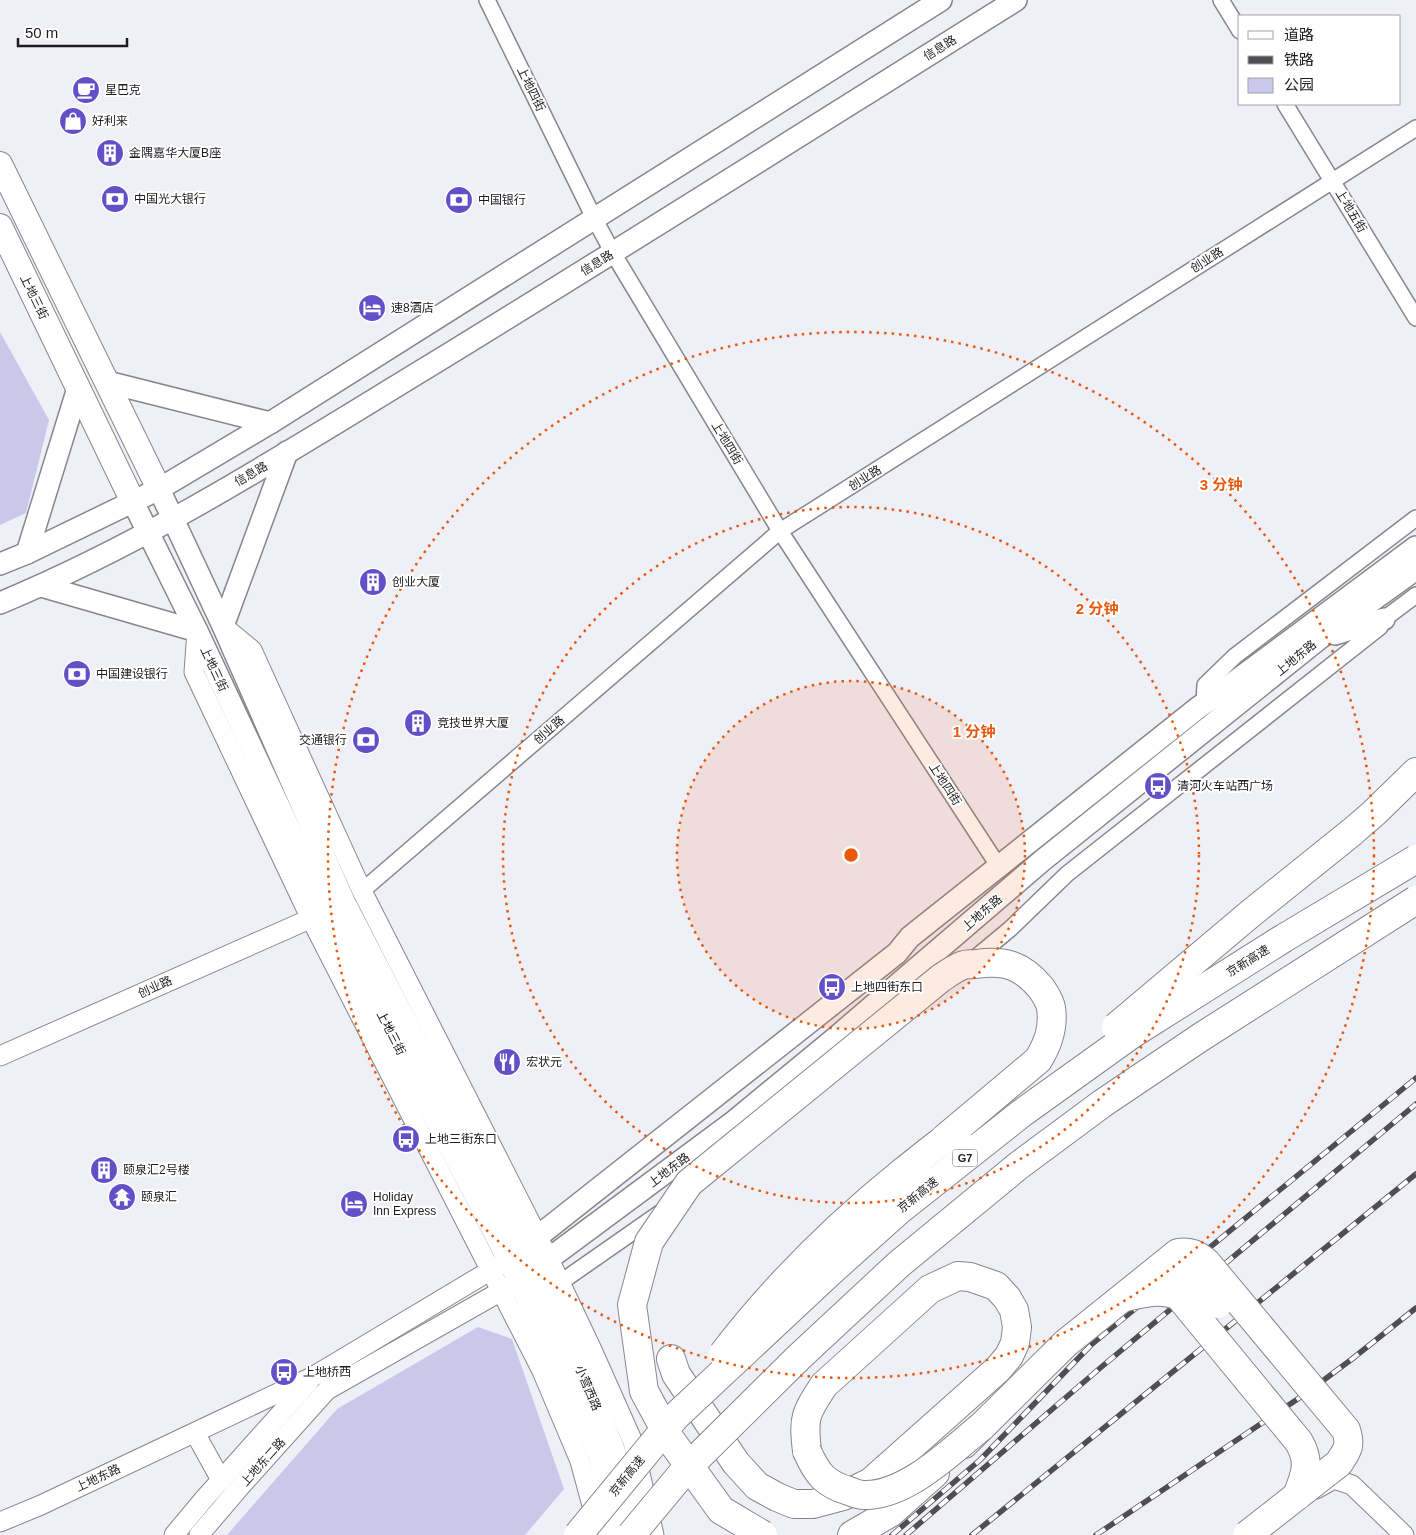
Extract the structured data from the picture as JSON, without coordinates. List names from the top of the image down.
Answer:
{
  "streets": {
    "highway": ["京新高速", "G7"],
    "main road": [
      "信息路",
      "上地三街",
      "上地东路",
      "小营西路"
    ],
    "street": [
      "上地四街",
      "上地五街",
      "创业路",
      "上地东二路"
    ]
  },
  "crossings": [
    ["信息路", "上地四街"],
    ["信息路", "上地三街"],
    ["上地四街", "创业路"],
    ["上地四街", "上地东路"],
    ["上地五街", "创业路"],
    ["创业路", "上地三街"],
    ["上地三街", "上地东路"],
    ["上地三街", "小营西路"],
    ["上地东路", "小营西路"],
    ["上地东路", "上地东二路"]
  ],
  "places": {
    "cafe": ["星巴克"],
    "shop": ["好利来"],
    "building": [
      "金隅嘉华大厦B座",
      "创业大厦",
      "竞技世界大厦",
      "颐泉汇2号楼"
    ],
    "bank": [
      "中国光大银行",
      "中国银行",
      "中国建设银行",
      "交通银行"
    ],
    "hotel": ["速8酒店", "Holiday Inn Express"],
    "bus stop": [
      "清河火车站西广场",
      "上地四街东口",
      "上地三街东口",
      "上地桥西"
    ],
    "restaurant": ["宏状元"],
    "temple": ["颐泉汇"]
  },
  "legend": ["道路", "铁路", "公园"],
  "scale_bar": "50 m",
  "rings": ["3 分钟", "2 分钟", "1 分钟"]
}
